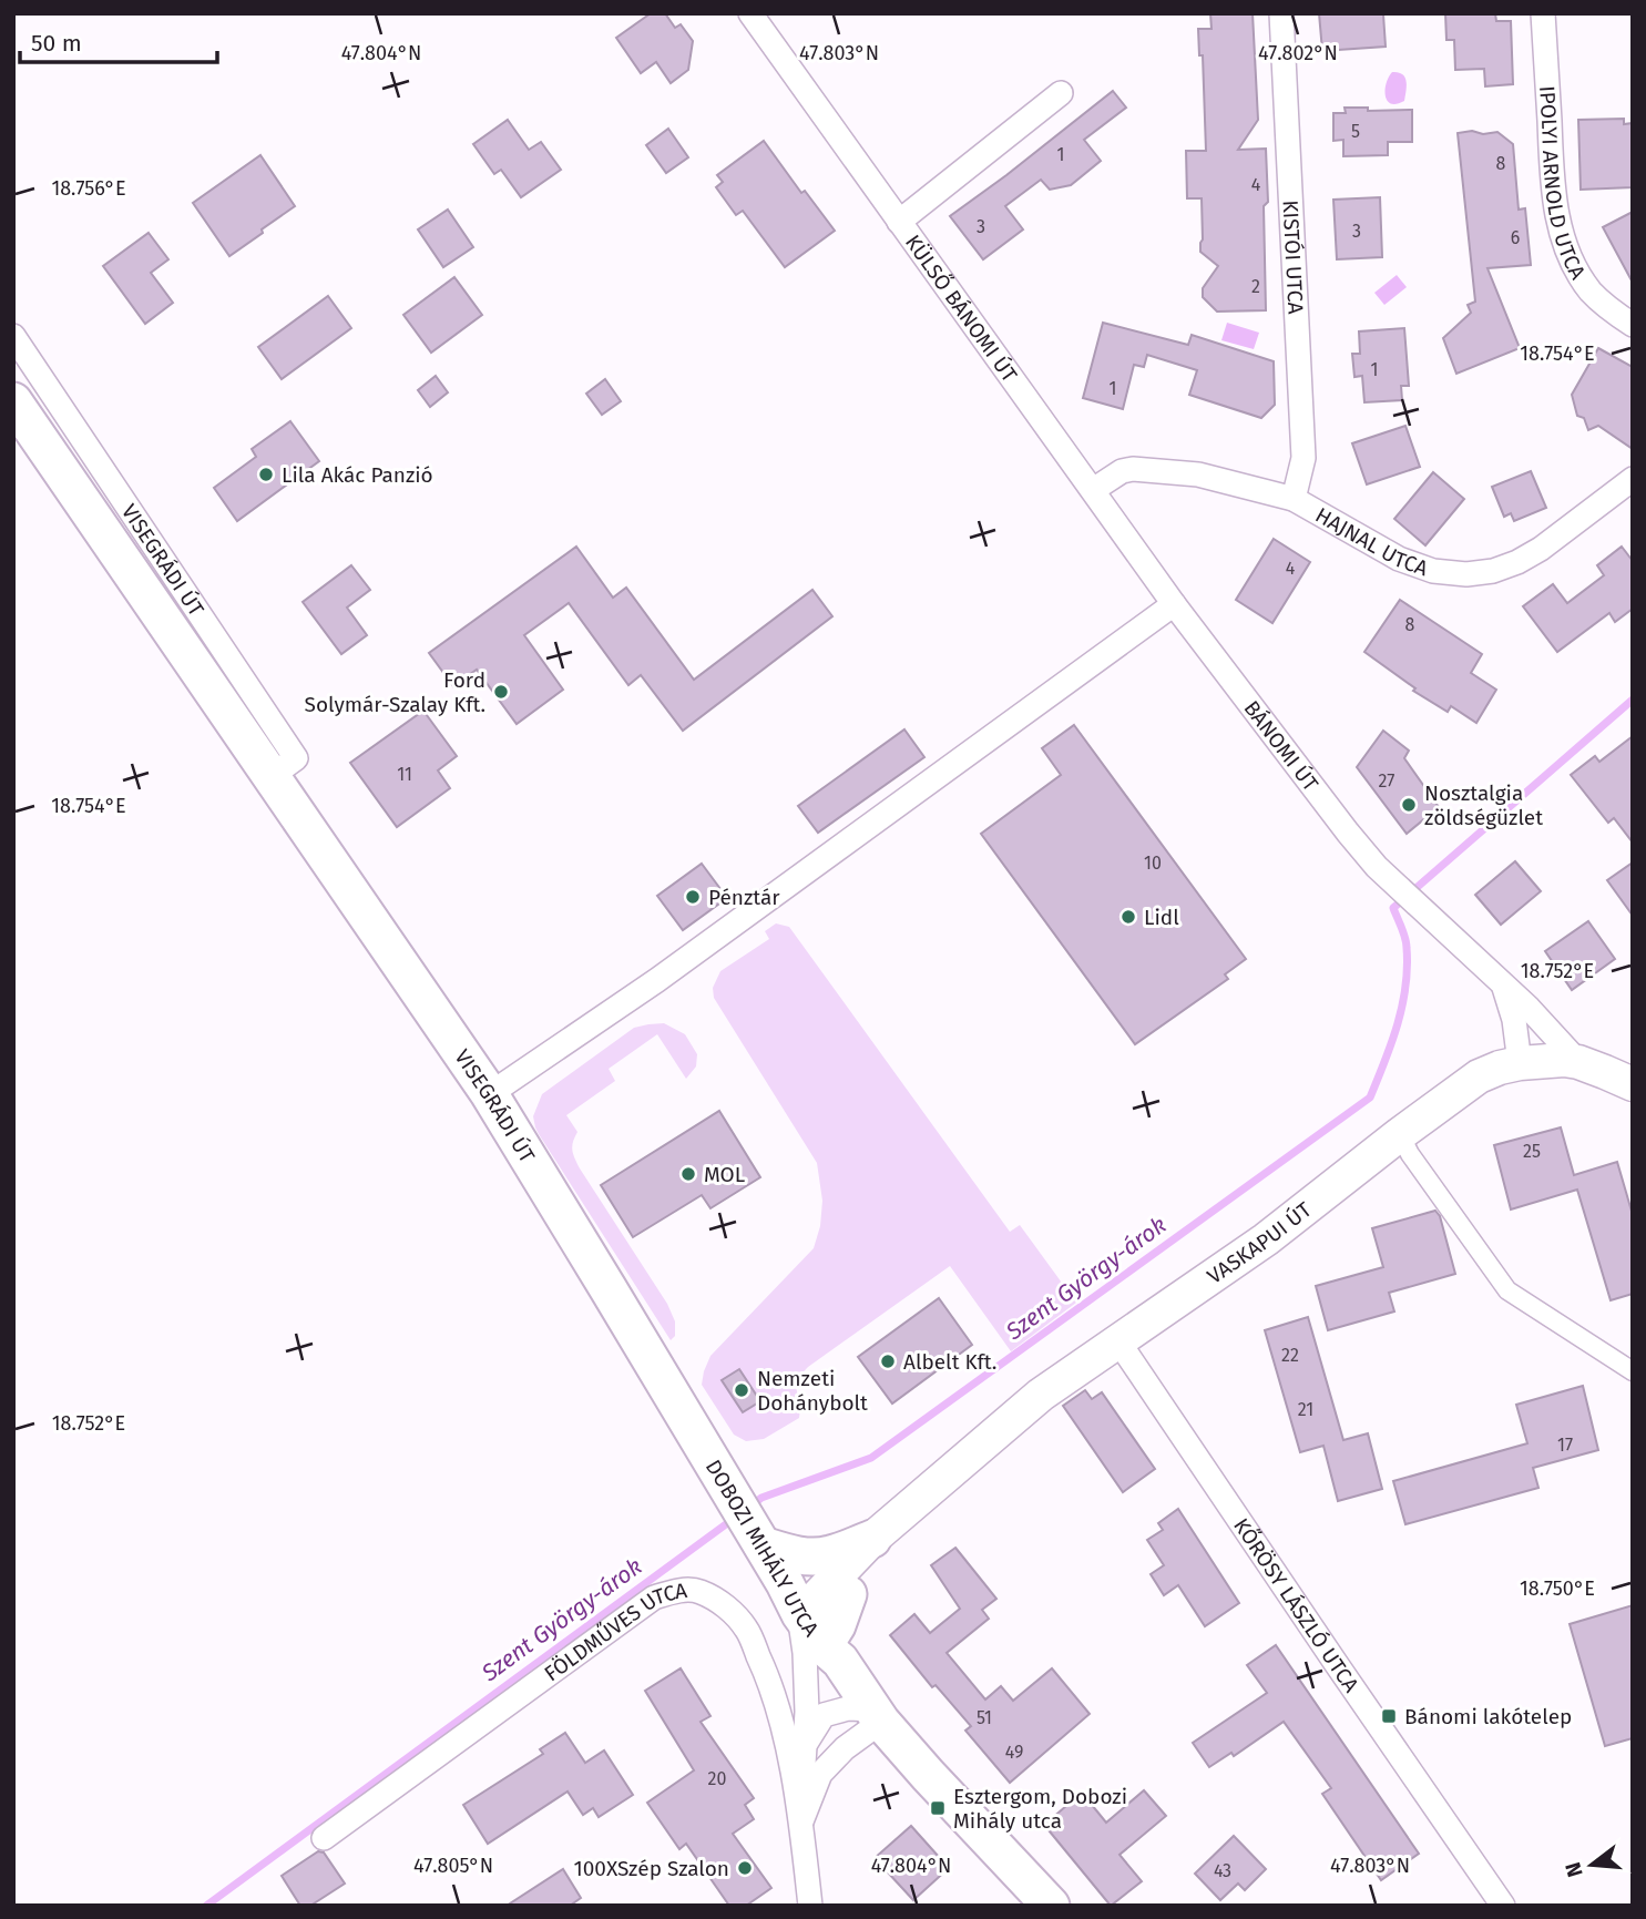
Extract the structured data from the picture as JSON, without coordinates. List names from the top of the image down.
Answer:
{
  "streets": {
    "main road": ["VISEGRÁDI ÚT", "VASKAPUI ÚT", "DOBOZI MIHÁLY UTCA"],
    "street": [
      "IPOLYI ARNOLD UTCA",
      "KISTÓI UTCA",
      "KÜLSŐ BÁNOMI ÚT",
      "HAJNAL UTCA",
      "BÁNOMI ÚT",
      "KŐRÖSY LÁSZLÓ UTCA",
      "FÖLDMŰVES UTCA"
    ]
  },
  "crossings": [
    ["KISTÓI UTCA", "HAJNAL UTCA"],
    ["KÜLSŐ BÁNOMI ÚT", "HAJNAL UTCA"],
    ["KÜLSŐ BÁNOMI ÚT", "BÁNOMI ÚT"],
    ["VISEGRÁDI ÚT", "DOBOZI MIHÁLY UTCA"],
    ["VASKAPUI ÚT", "DOBOZI MIHÁLY UTCA"],
    ["VASKAPUI ÚT", "KŐRÖSY LÁSZLÓ UTCA"],
    ["VASKAPUI ÚT", "FÖLDMŰVES UTCA"],
    ["DOBOZI MIHÁLY UTCA", "FÖLDMŰVES UTCA"]
  ],
  "water": ["Szent György-árok"],
  "places": {
    "other": [
      "Lila Akác Panzió",
      "Ford Solymár-Szalay Kft.",
      "Nosztalgia zöldségüzlet",
      "Pénztár",
      "Lidl",
      "MOL",
      "Albelt Kft.",
      "Nemzeti Dohánybolt",
      "100XSzép Szalon"
    ],
    "transit": ["Bánomi lakótelep", "Esztergom, Dobozi Mihály utca"]
  },
  "house_numbers": [
    "5",
    "1",
    "8",
    "4",
    "3",
    "3",
    "6",
    "2",
    "1",
    "1",
    "4",
    "8",
    "11",
    "27",
    "10",
    "25",
    "22",
    "21",
    "17",
    "51",
    "49",
    "20",
    "43"
  ],
  "scale_bar": "50 m",
  "north": "left",
  "coordinates": [
    "47.804°N",
    "47.803°N",
    "47.802°N",
    "18.756°E",
    "18.754°E",
    "18.752°E",
    "18.750°E",
    "47.805°N"
  ]
}
